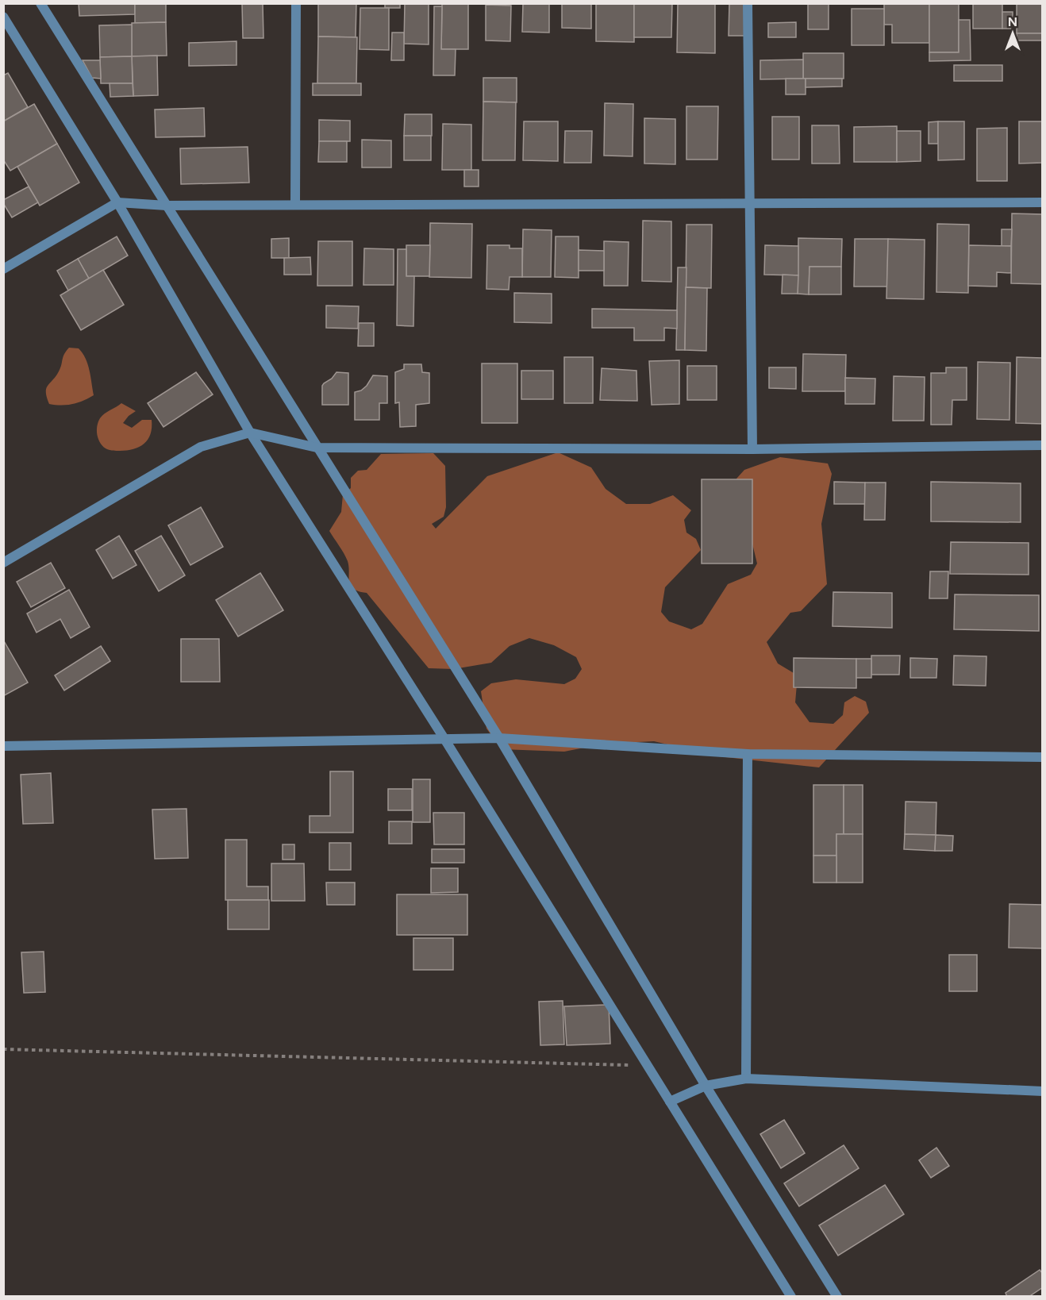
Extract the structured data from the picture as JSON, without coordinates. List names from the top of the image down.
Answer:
{
  "north": "top"
}
